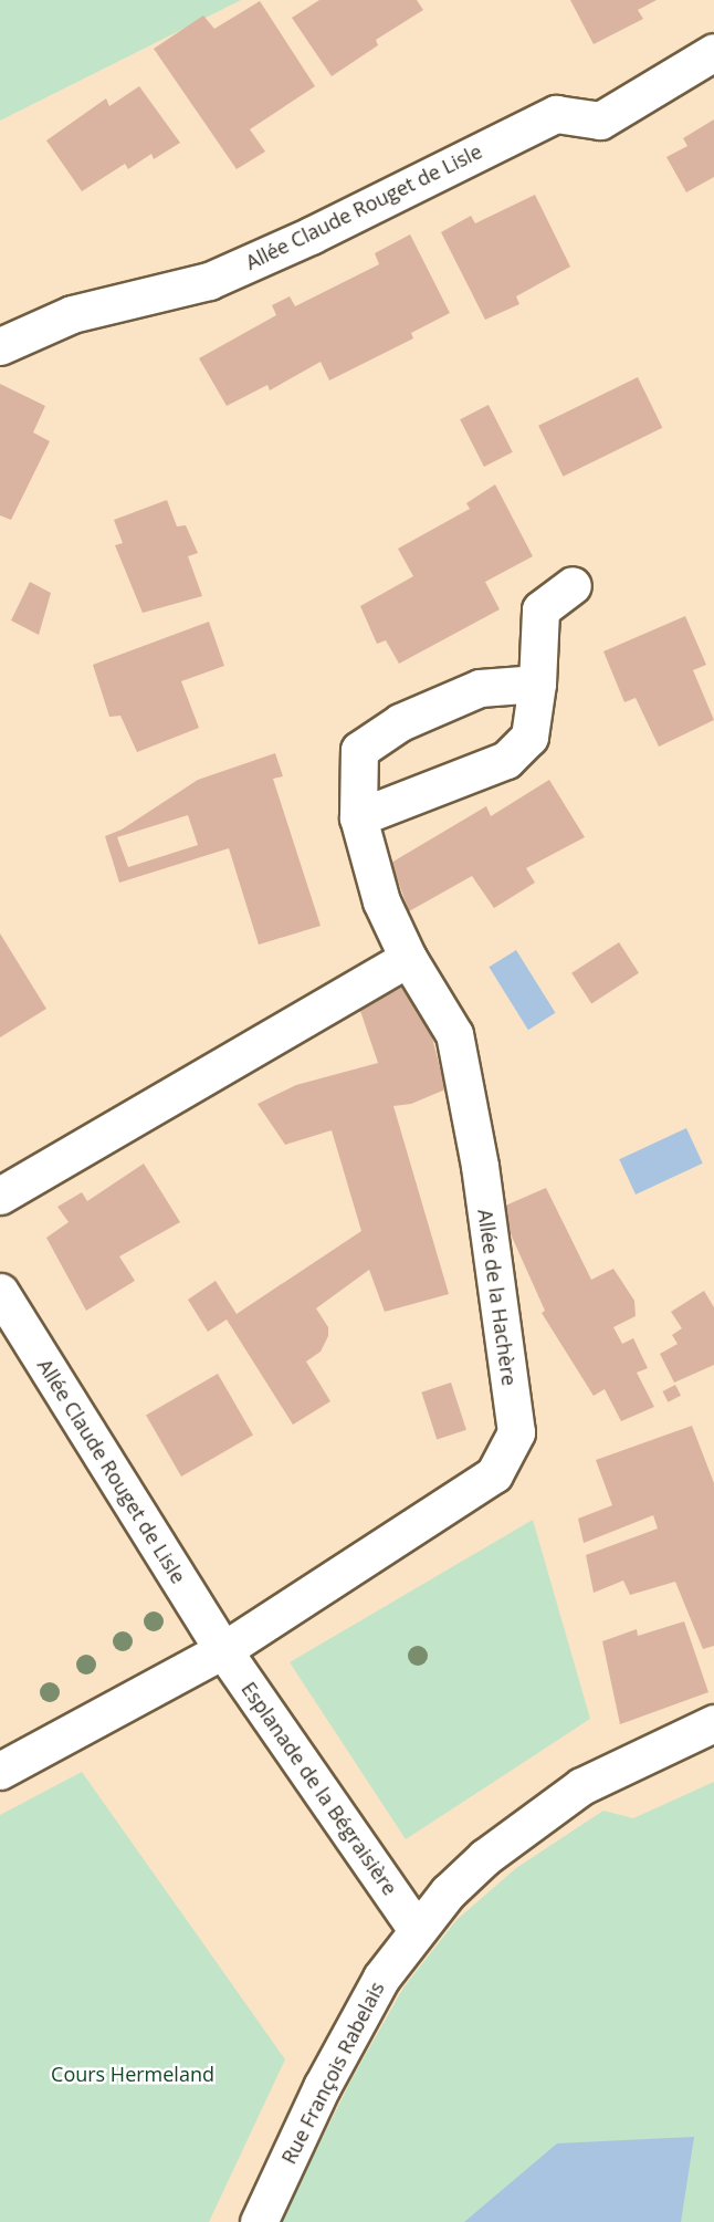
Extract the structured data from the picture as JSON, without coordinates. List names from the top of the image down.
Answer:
{
  "streets": {
    "street": [
      "Allée Claude Rouget de Lisle",
      "Allée de la Hachère",
      "Esplanade de la Bégraisière",
      "Rue François Rabelais"
    ]
  },
  "crossings": [
    ["Allée Claude Rouget de Lisle", "Allée de la Hachère"],
    ["Allée Claude Rouget de Lisle", "Esplanade de la Bégraisière"],
    ["Allée de la Hachère", "Esplanade de la Bégraisière"],
    ["Esplanade de la Bégraisière", "Rue François Rabelais"]
  ],
  "parks": ["Cours Hermeland"]
}
